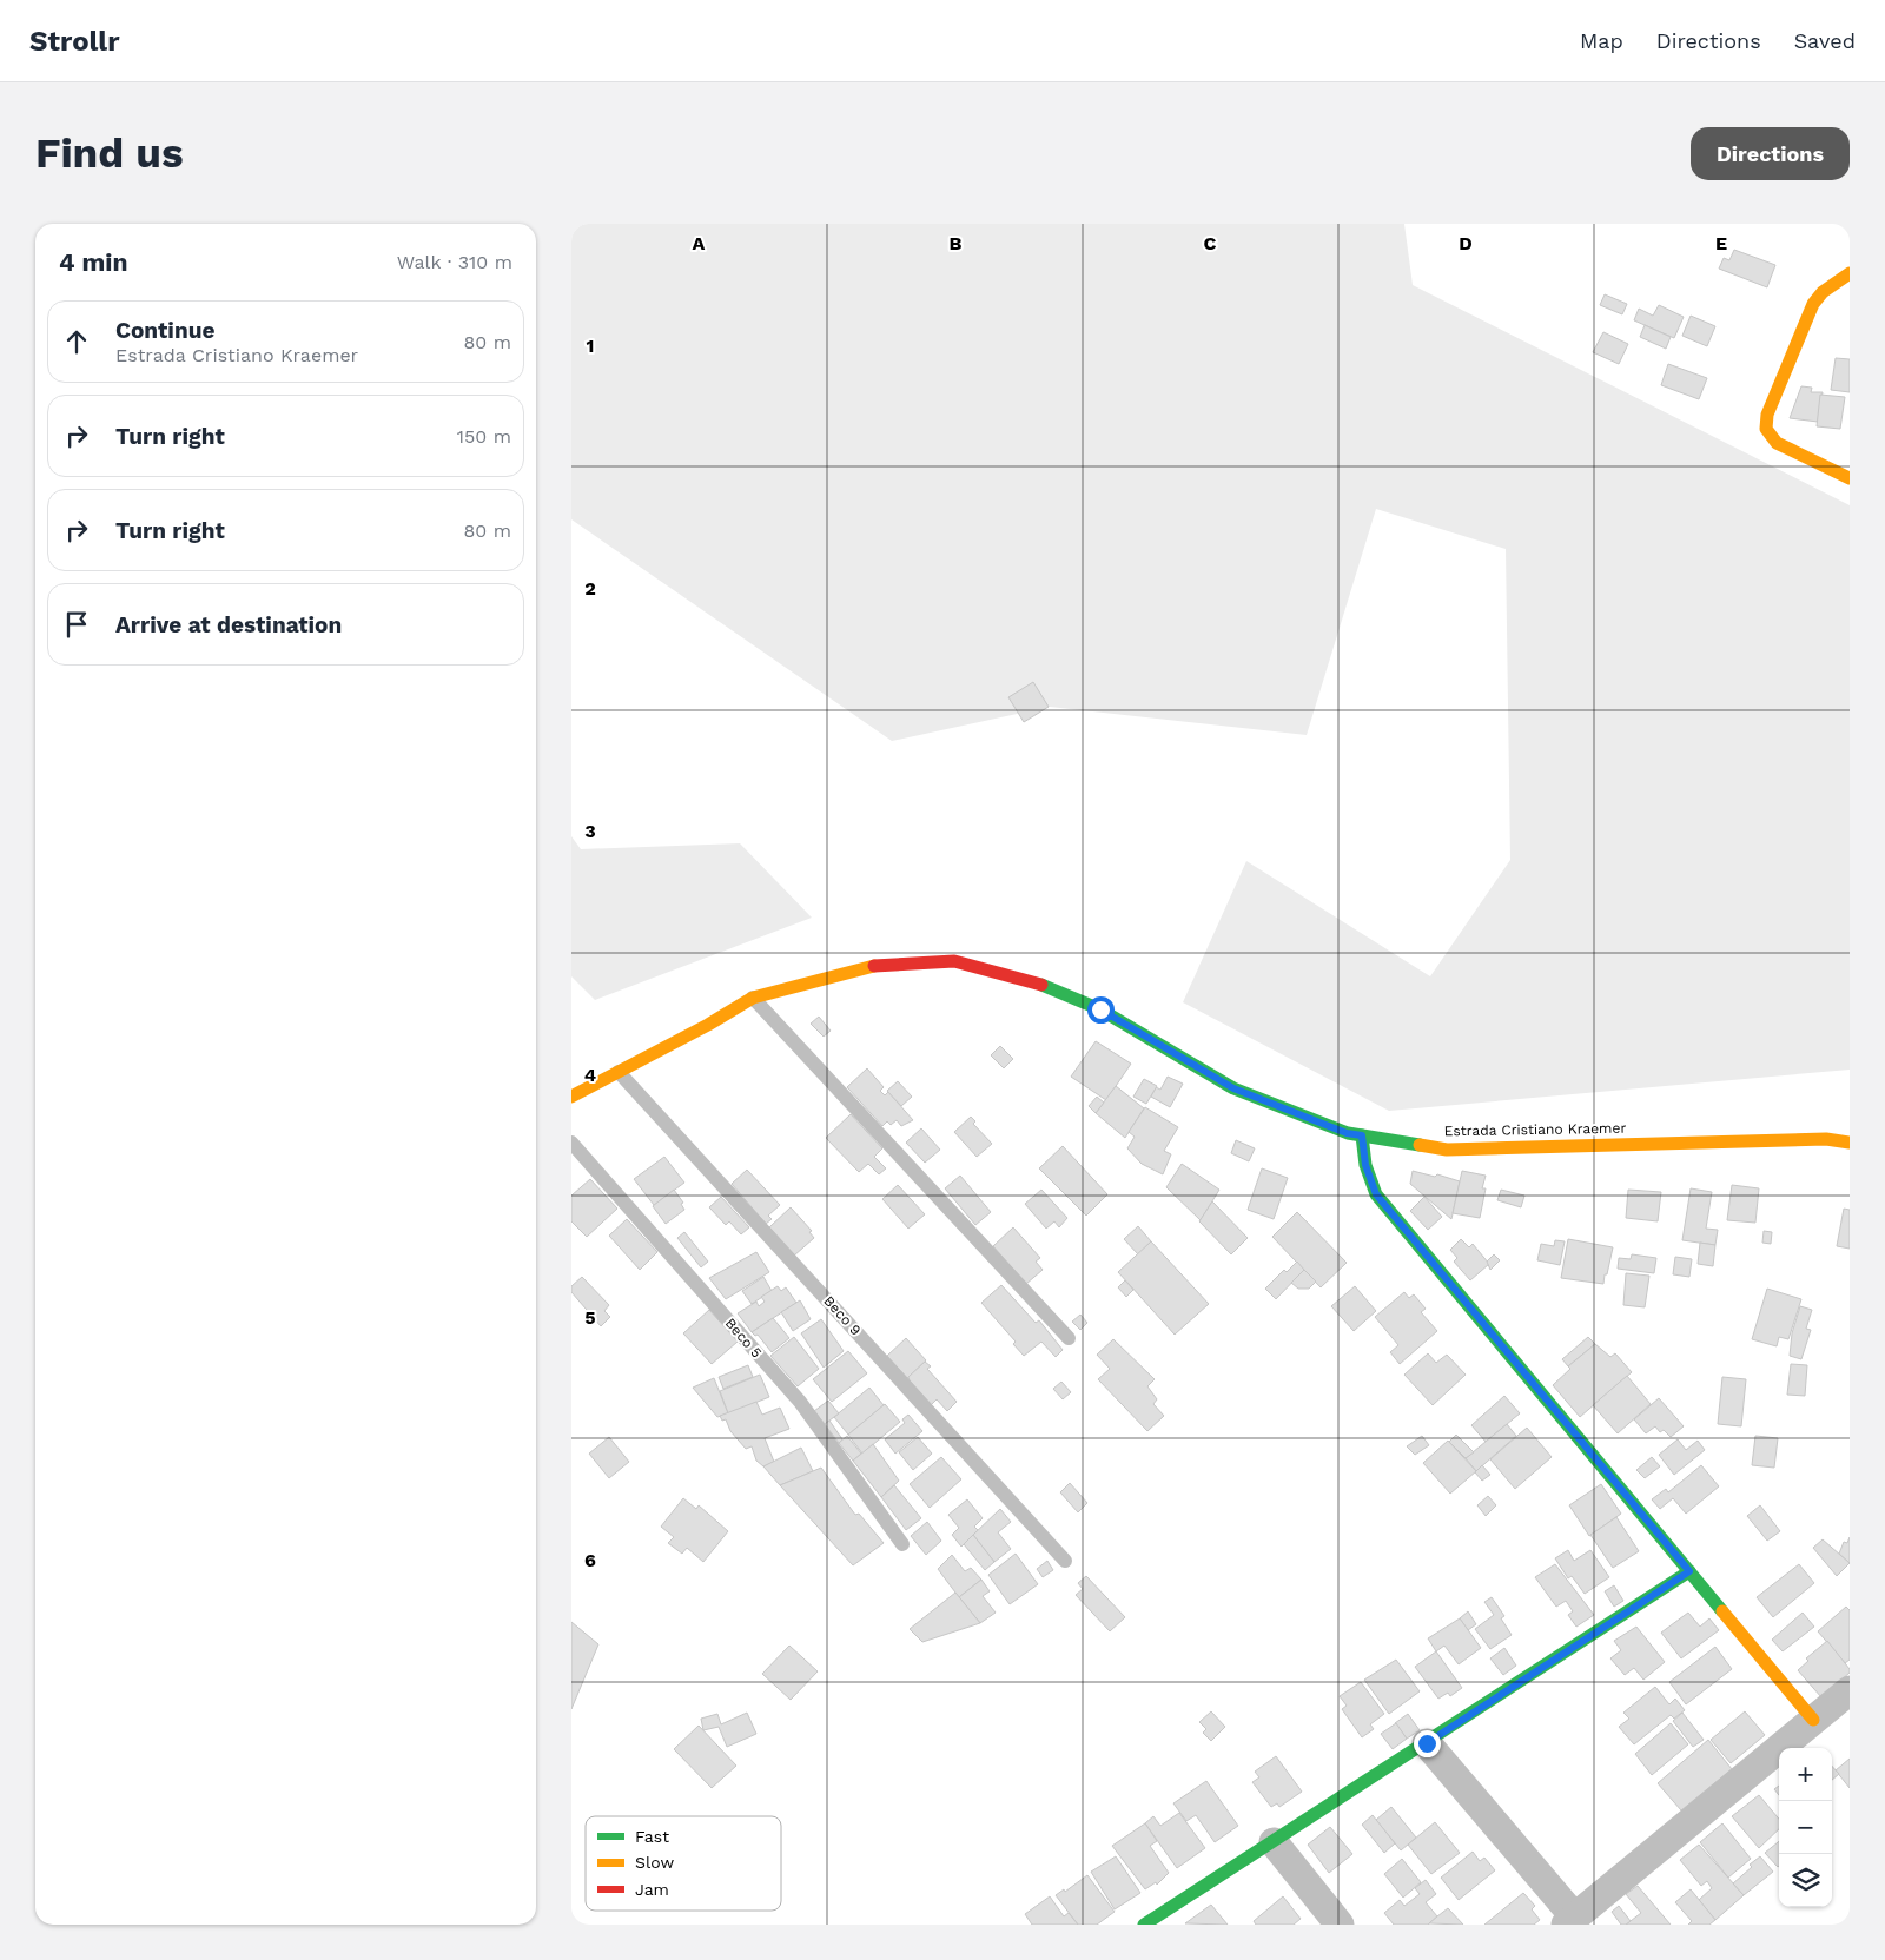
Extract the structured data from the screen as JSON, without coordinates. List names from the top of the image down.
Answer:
{
  "streets": {
    "street": ["Estrada Cristiano Kraemer"],
    "lane": ["Beco 9", "Beco 5"]
  },
  "crossings": [
    ["Estrada Cristiano Kraemer", "Beco 9"]
  ],
  "legend": ["Fast", "Slow", "Jam"],
  "page": {
    "header": "Strollr",
    "nav": ["Map", "Directions", "Saved"],
    "buttons": "Directions",
    "title": "Find us",
    "heading": ["4 min", "Walk · 310 m"],
    "list": [
      ["Continue", "Estrada Cristiano Kraemer", "80 m"],
      ["Turn right", "150 m"],
      ["Turn right", "80 m"],
      "Arrive at destination"
    ],
    "map_buttons": ["+", "−"]
  },
  "grid": {
    "columns": [
      "A",
      "B",
      "C",
      "D",
      "E"
    ],
    "rows": [
      "1",
      "2",
      "3",
      "4",
      "5",
      "6"
    ]
  }
}
